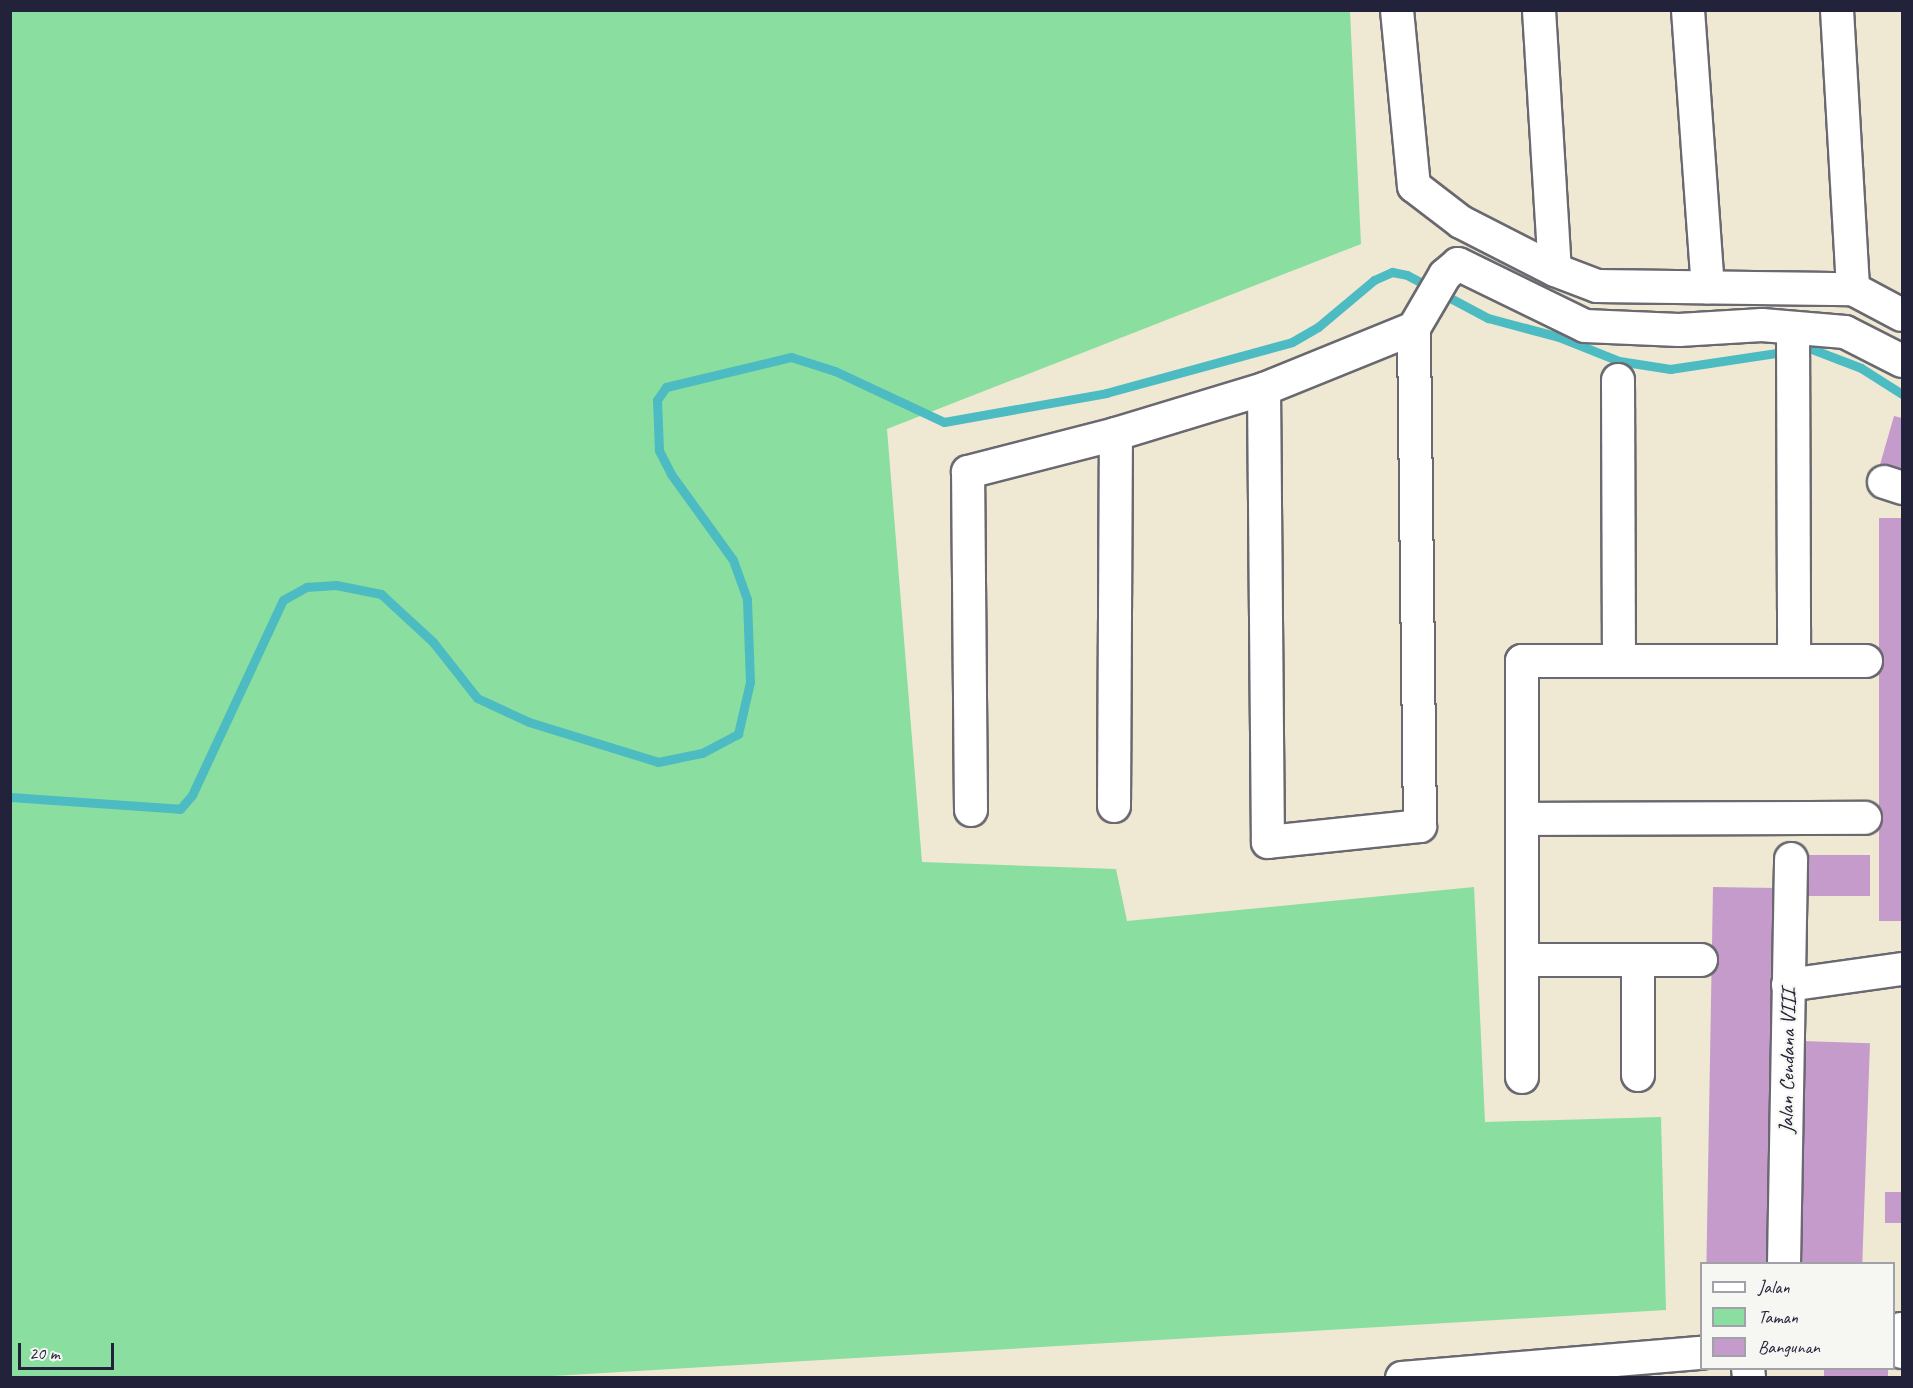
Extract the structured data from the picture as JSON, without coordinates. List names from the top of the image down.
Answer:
{
  "streets": {
    "street": ["Jalan Cendana VIII"]
  },
  "legend": ["Jalan", "Taman", "Bangunan"],
  "scale_bar": "20 m"
}
